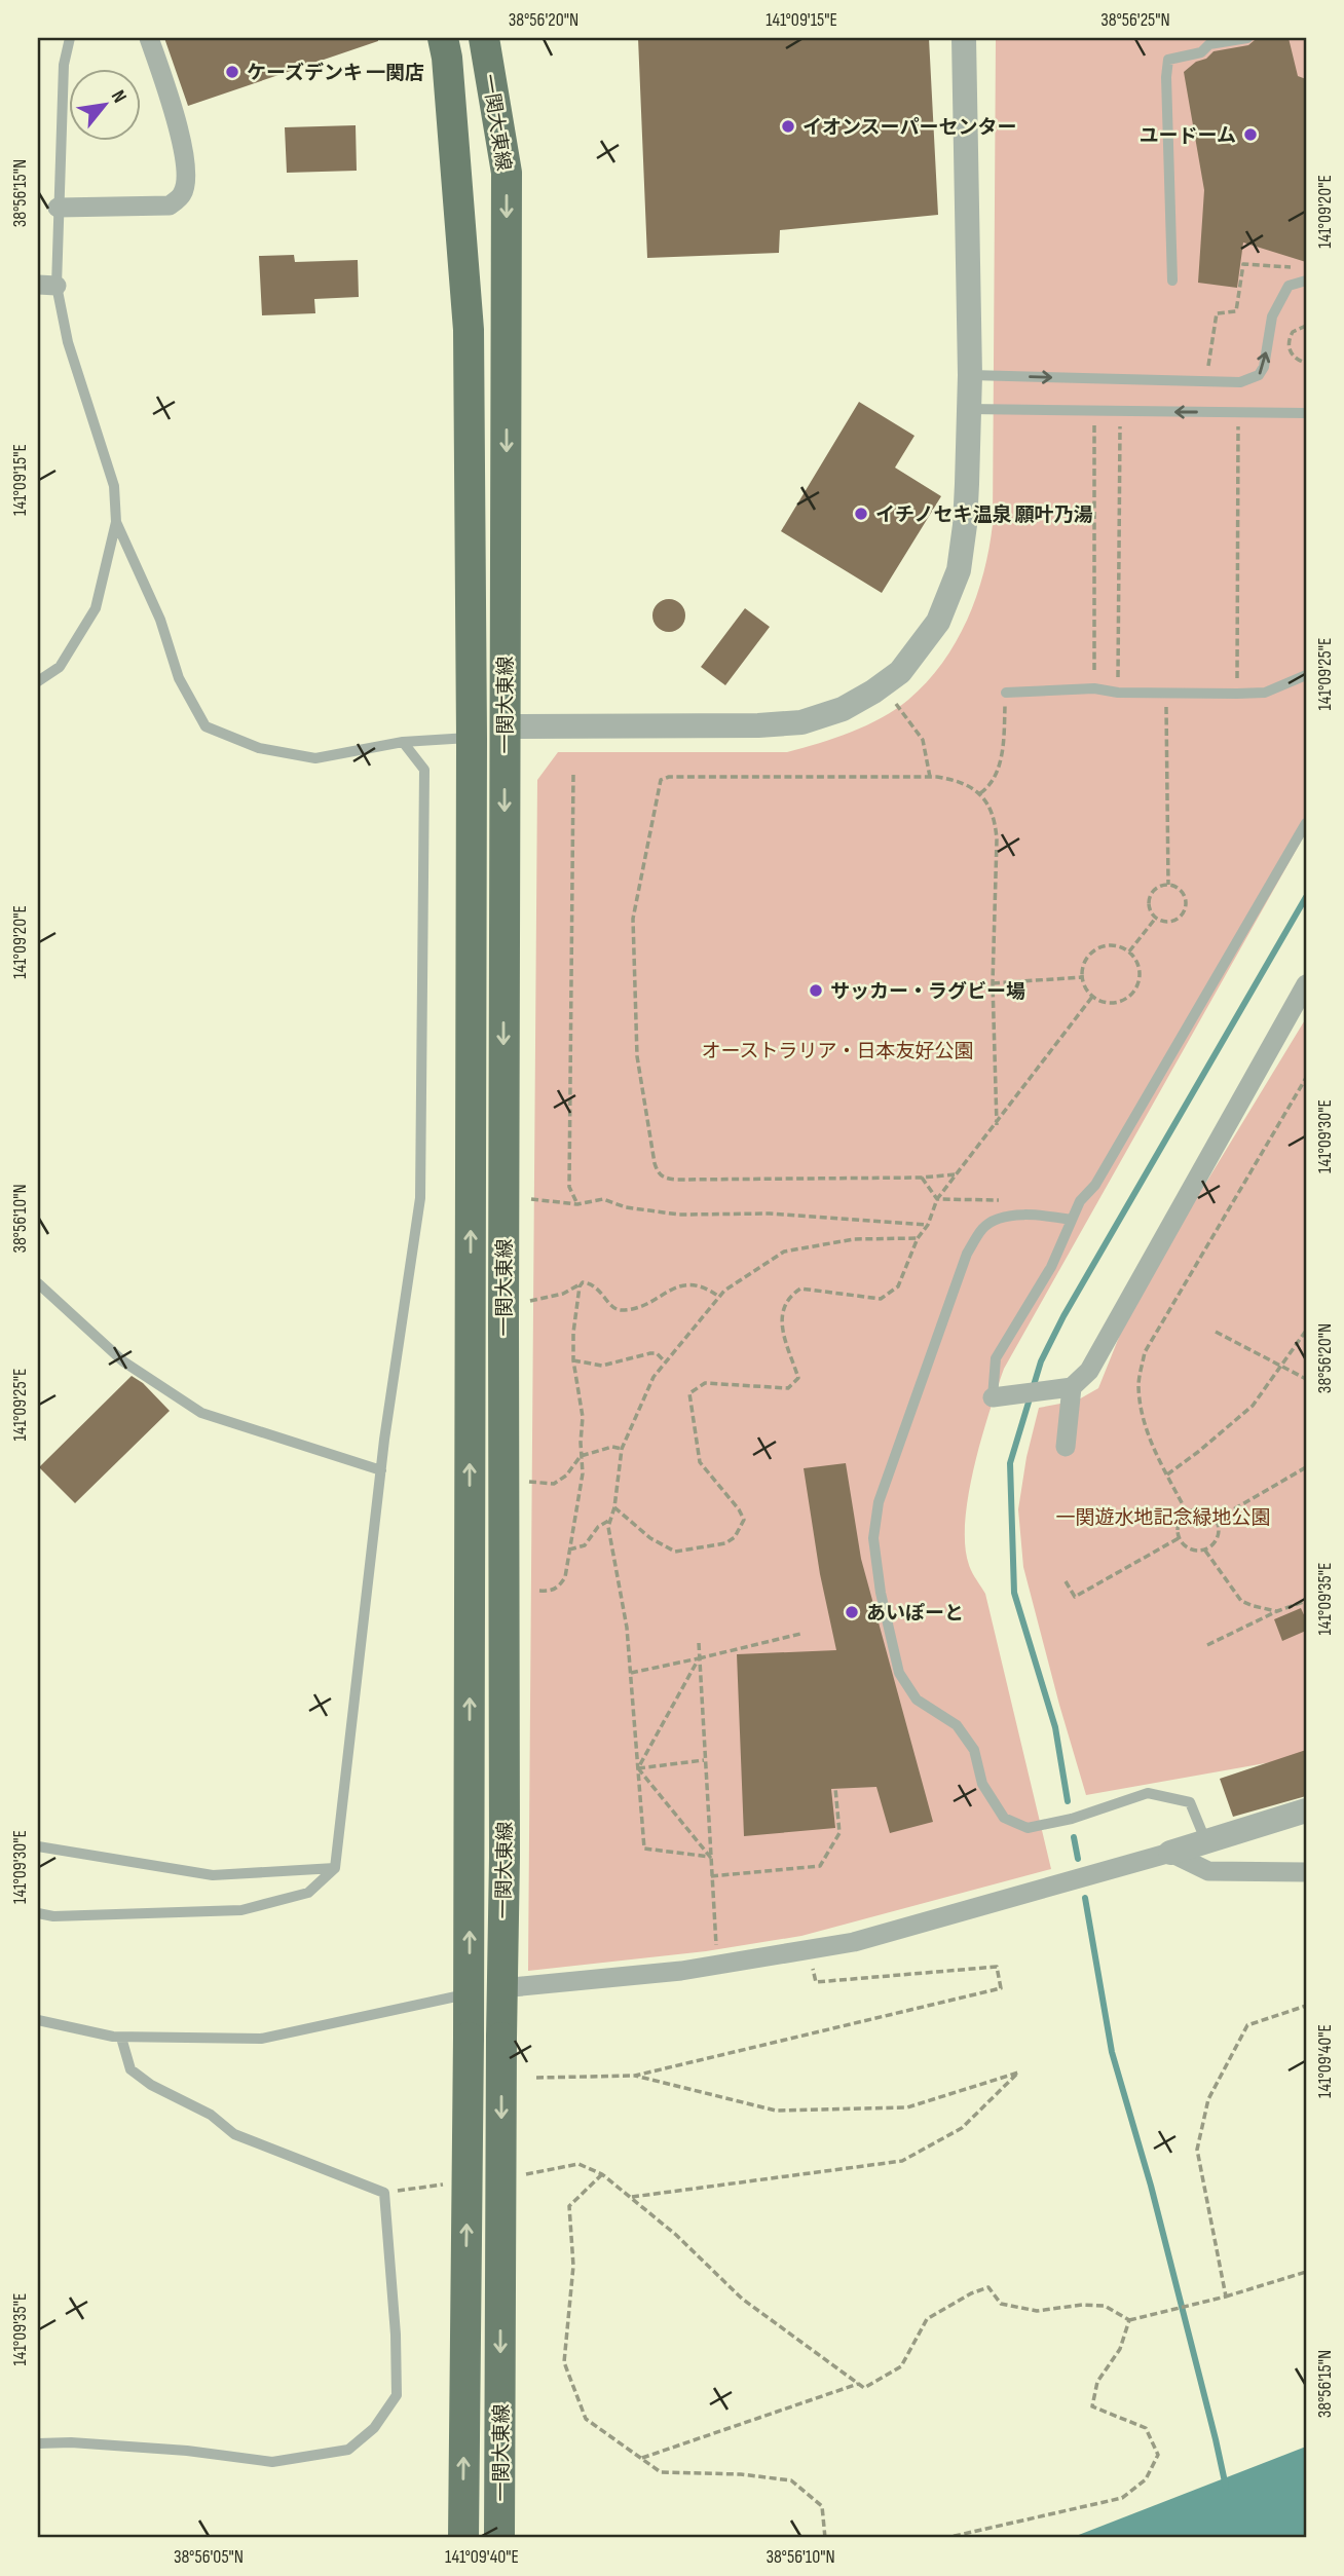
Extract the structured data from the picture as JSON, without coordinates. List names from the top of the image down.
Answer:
{
  "streets": {
    "main road": ["一関大東線"]
  },
  "parks": ["オーストラリア・日本友好公園", "一関遊水地記念緑地公園"],
  "places": [
    "ケーズデンキ 一関店",
    "イオンスーパーセンター",
    "ユードーム",
    "イチノセキ温泉 願叶乃湯",
    "サッカー・ラグビー場",
    "あいぽーと"
  ],
  "north": "top right",
  "coordinates": [
    "38°56'20\"N",
    "141°09'15\"E",
    "38°56'25\"N",
    "38°56'15\"N",
    "141°09'20\"E",
    "141°09'25\"E",
    "141°09'30\"E",
    "38°56'10\"N",
    "141°09'35\"E",
    "141°09'40\"E",
    "38°56'05\"N"
  ]
}
